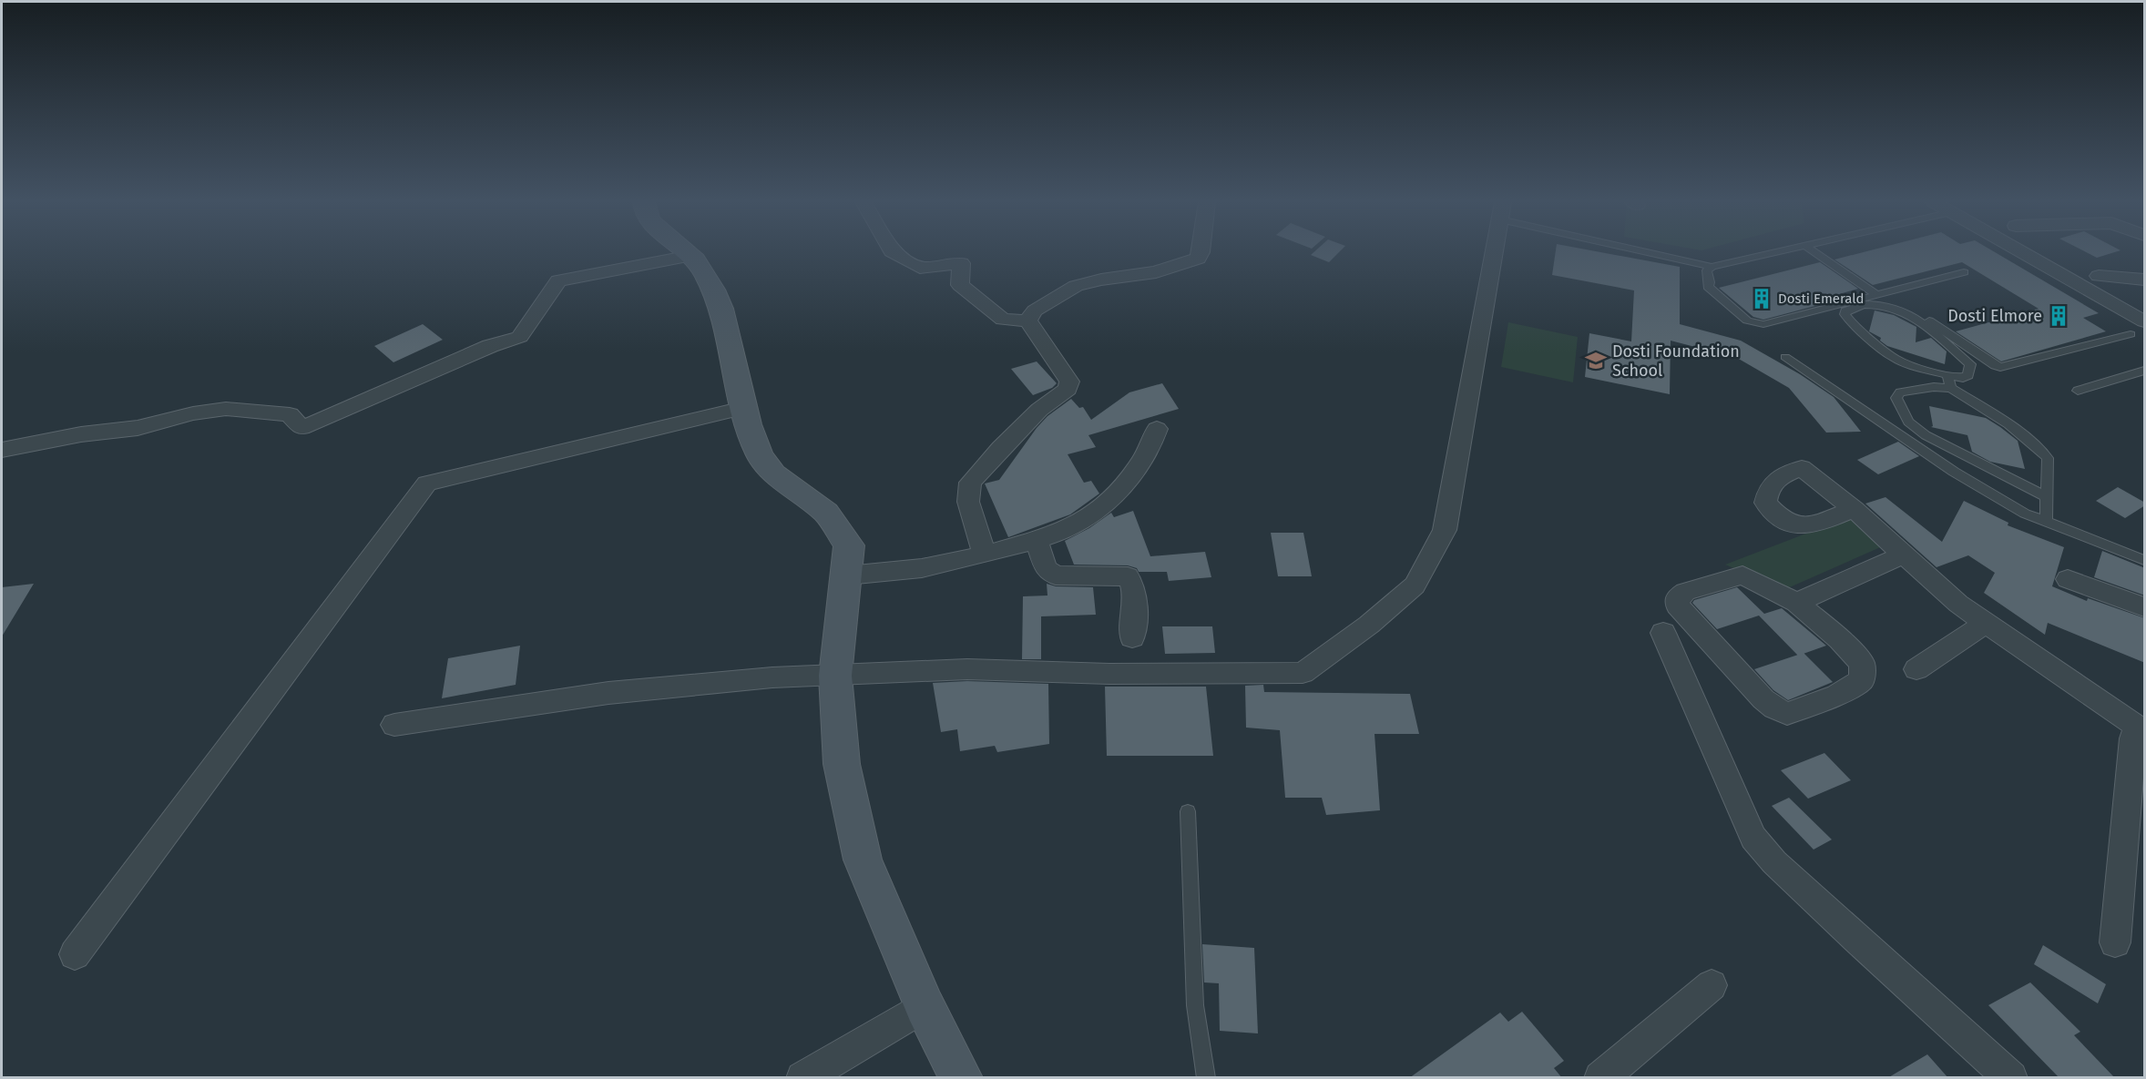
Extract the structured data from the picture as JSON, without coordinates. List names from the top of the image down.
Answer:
{
  "places": {
    "building": ["Dosti Emerald", "Dosti Elmore"],
    "school or university": ["Dosti Foundation School"]
  }
}
